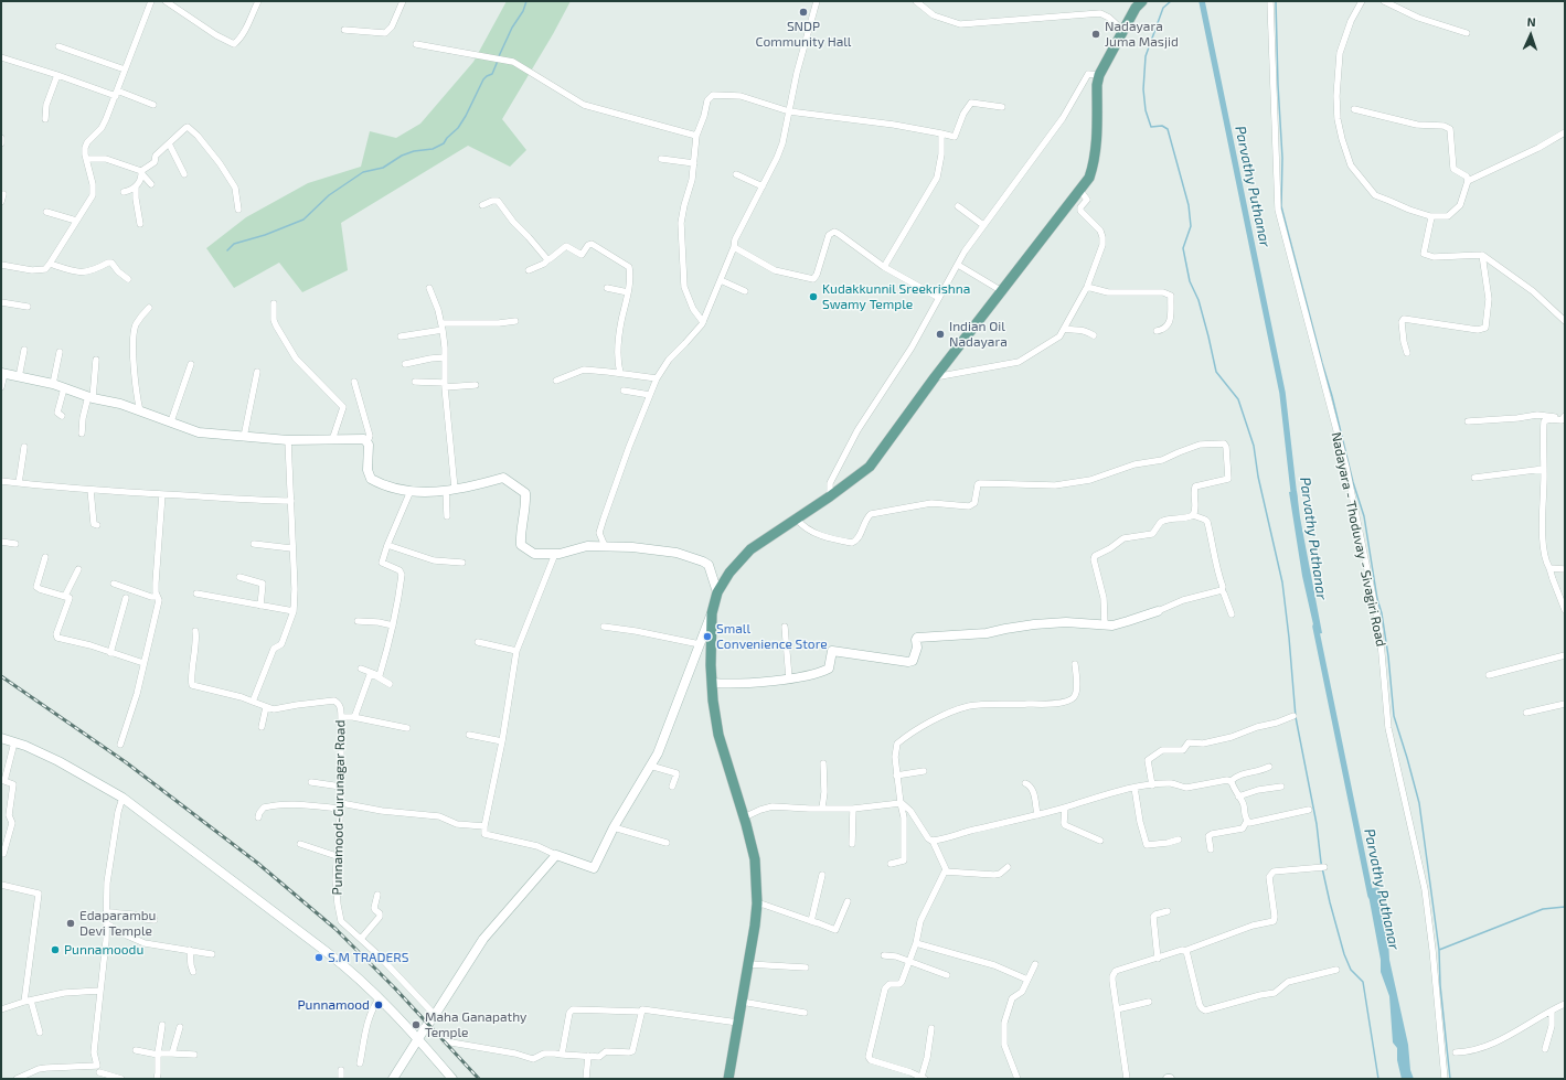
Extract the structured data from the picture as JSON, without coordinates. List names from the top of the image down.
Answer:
{
  "streets": {
    "street": ["Nadayara - Thoduvay - Sivagiri Road", "Punnamood-Gurunagar Road"]
  },
  "water": ["Parvathy Puthanar"],
  "places": [
    "SNDP Community Hall",
    "Nadayara Juma Masjid",
    "Kudakkunnil Sreekrishna Swamy Temple",
    "Indian Oil Nadayara",
    "Small Convenience Store",
    "Edaparambu Devi Temple",
    "Punnamoodu",
    "S.M TRADERS",
    "Punnamood",
    "Maha Ganapathy Temple"
  ],
  "north": "top"
}
